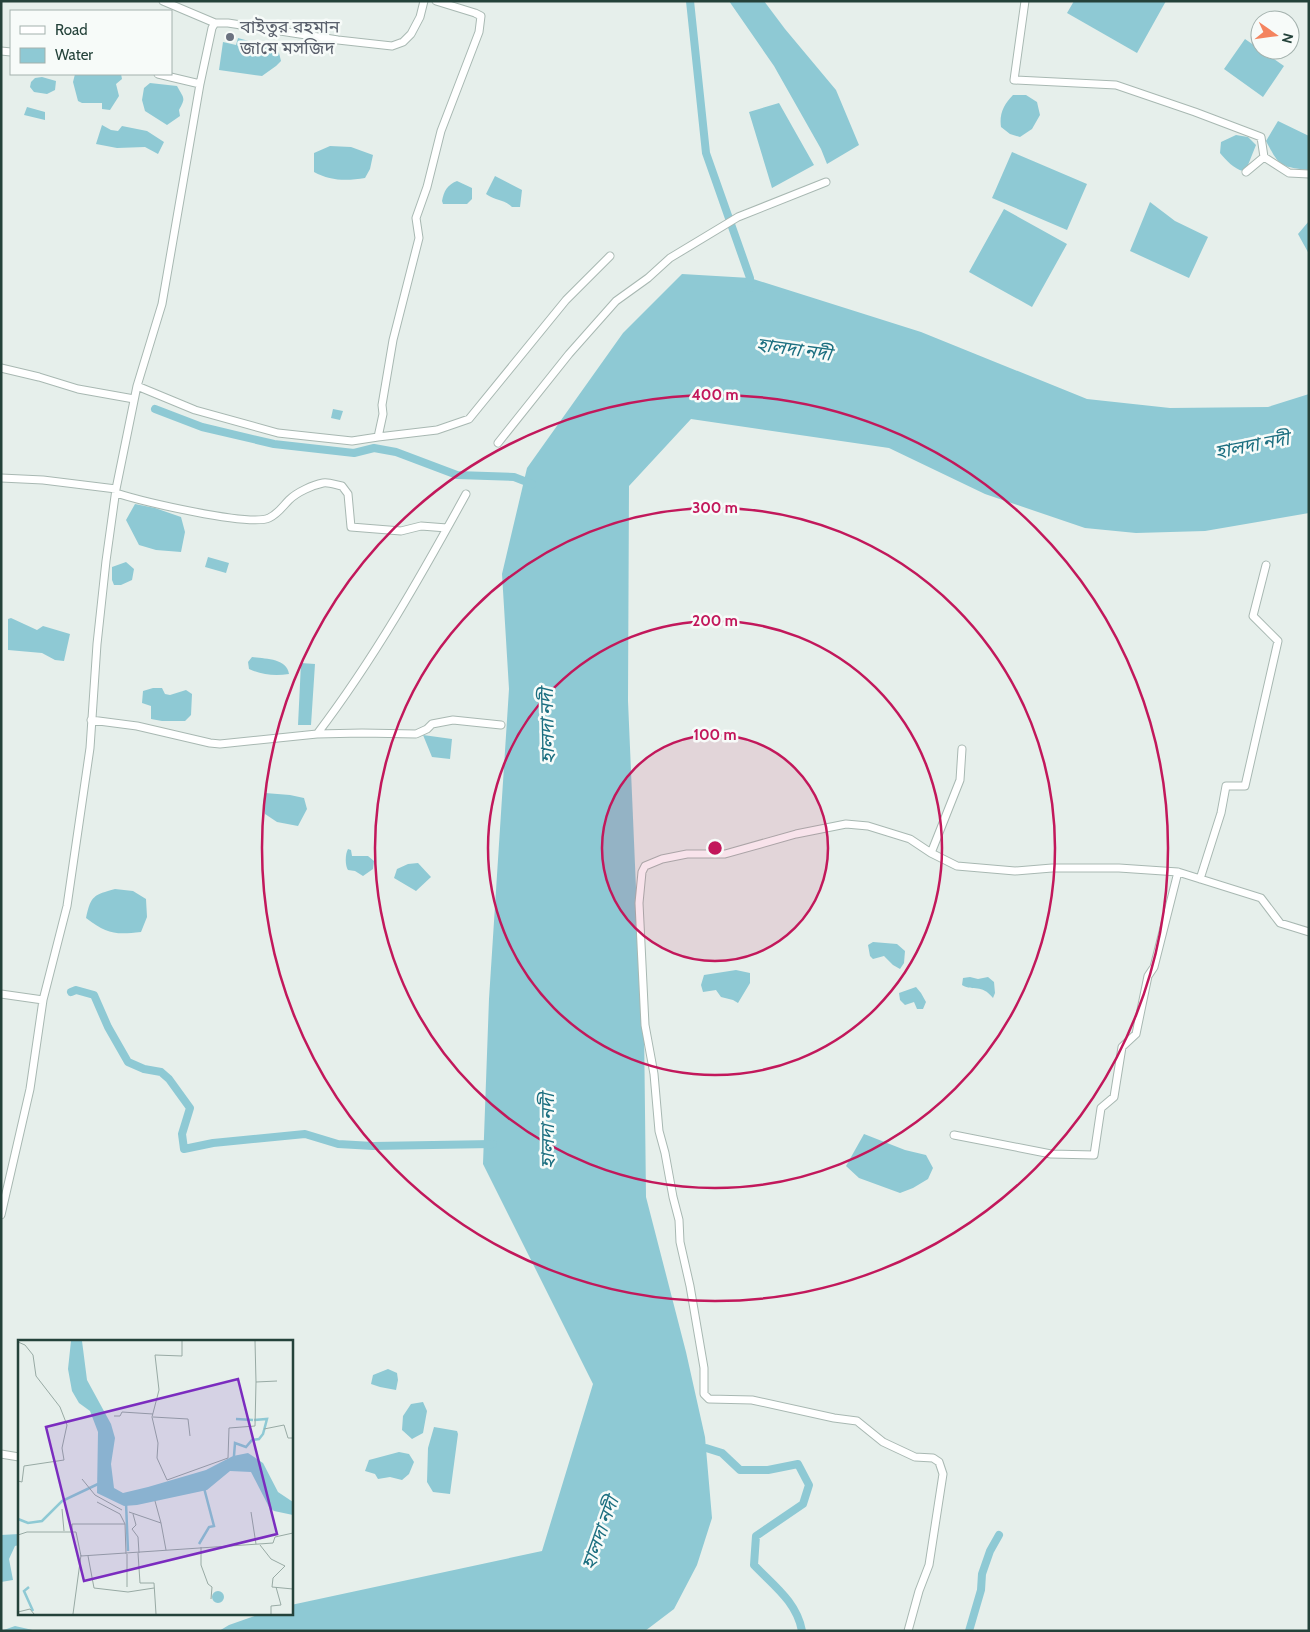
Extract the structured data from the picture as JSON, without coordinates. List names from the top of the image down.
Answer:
{
  "water": ["হালদা নদী"],
  "places": ["বাইতুর রহমান জা‌মে মস‌জিদ"],
  "legend": ["Road", "Water"],
  "north": "right",
  "rings": [
    "400 m",
    "300 m",
    "200 m",
    "100 m"
  ]
}
